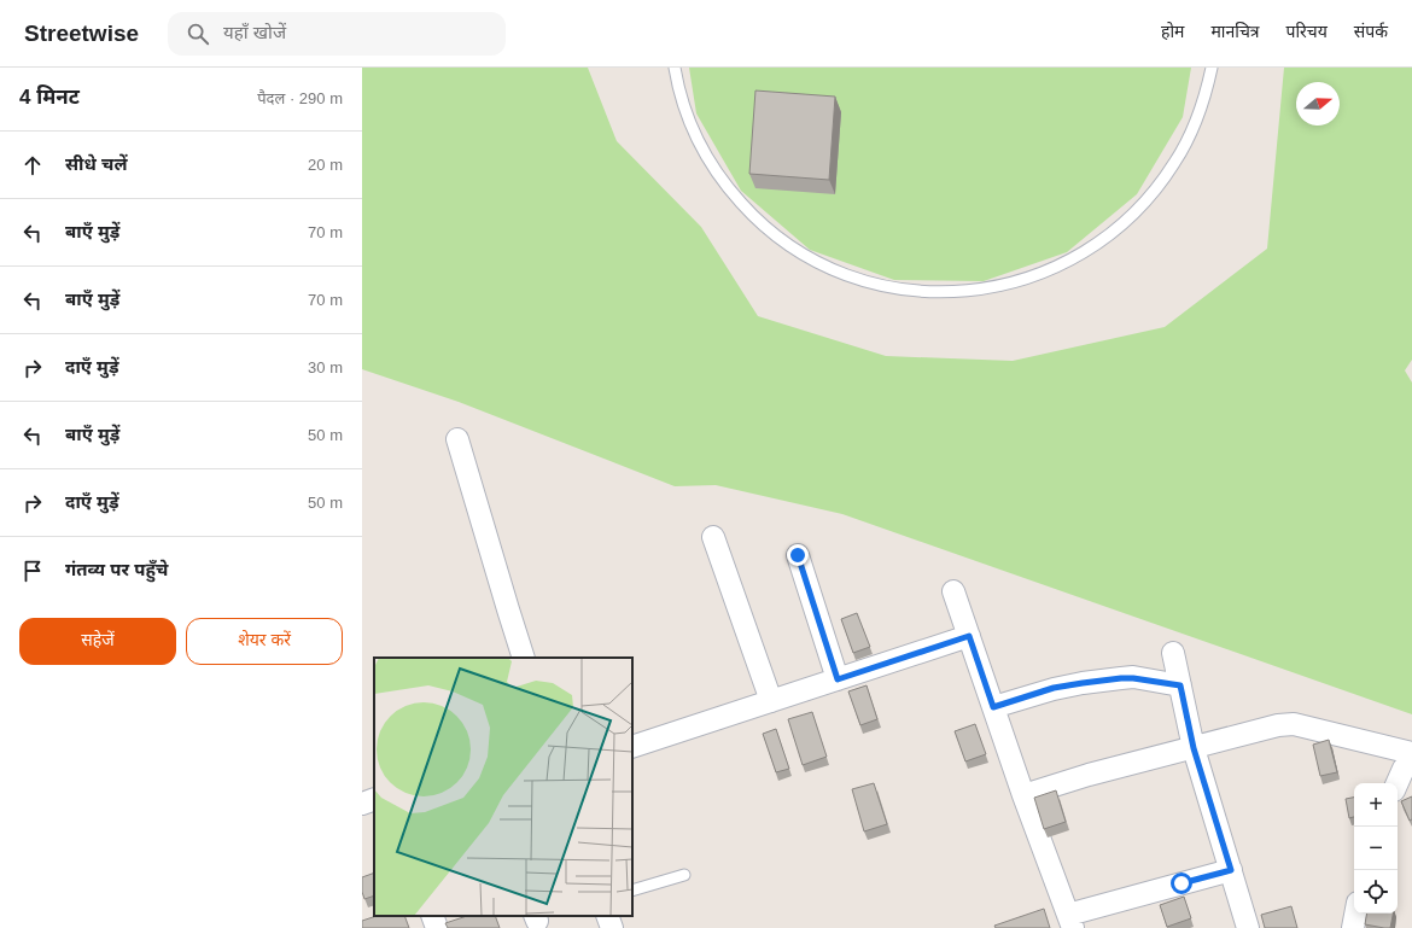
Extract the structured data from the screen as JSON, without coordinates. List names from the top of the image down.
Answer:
{
  "north": "right",
  "page": {
    "header": "Streetwise",
    "search": "यहाँ खोजें",
    "nav": [
      "होम",
      "मानचित्र",
      "परिचय",
      "संपर्क"
    ],
    "heading": ["4 मिनट", "पैदल · 290 m"],
    "list": [
      ["सीधे चलें", "20 m"],
      ["बाएँ मुड़ें", "70 m"],
      ["बाएँ मुड़ें", "70 m"],
      ["दाएँ मुड़ें", "30 m"],
      ["बाएँ मुड़ें", "50 m"],
      ["दाएँ मुड़ें", "50 m"],
      "गंतव्य पर पहुँचे"
    ],
    "buttons": ["सहेजें", "शेयर करें"],
    "map_buttons": ["+", "−"]
  }
}
